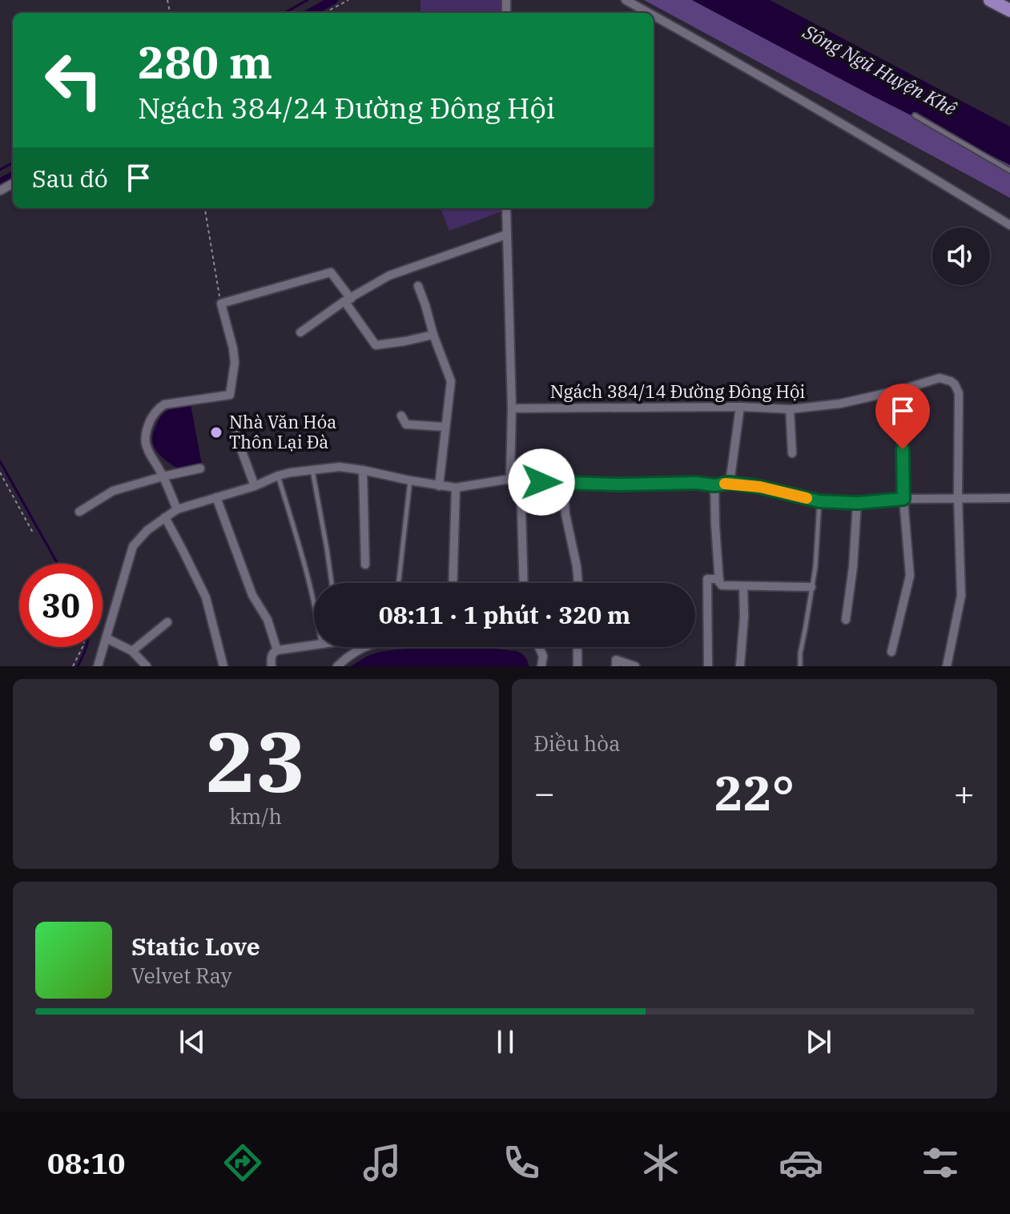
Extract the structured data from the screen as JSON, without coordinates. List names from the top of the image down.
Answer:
{
  "streets": {
    "street": ["Ngách 384/14 Đường Đông Hội"]
  },
  "water": ["Sông Ngũ Huyện Khê"],
  "places": ["Nhà Văn Hóa Thôn Lại Đà"],
  "page": {
    "turn": ["280 m", "Ngách 384/24 Đường Đông Hội"],
    "then": "Sau đó",
    "limit": "30",
    "trip": "08:11 · 1 phút · 320 m",
    "tile": [
      ["23", "km/h"],
      "Điều hòa"
    ],
    "heat": ["−", "22°", "+"],
    "song": ["Static Love", "Velvet Ray"],
    "tabs": "08:10"
  }
}
